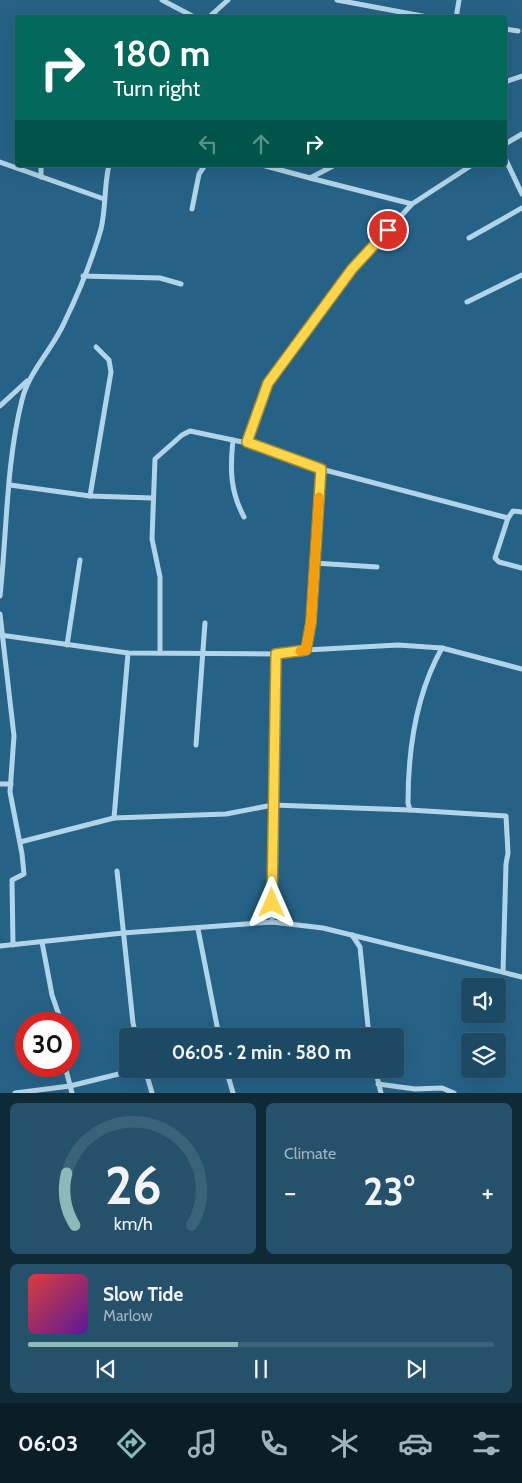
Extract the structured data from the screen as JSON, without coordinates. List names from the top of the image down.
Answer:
{
  "page": {
    "turn": ["180 m", "Turn right"],
    "limit": "30",
    "trip": "06:05 · 2 min · 580 m",
    "tile": "Climate",
    "heat": ["−", "23°", "+"],
    "song": ["Slow Tide", "Marlow"],
    "tabs": "06:03",
    "gauge": ["26", "km/h"]
  }
}
